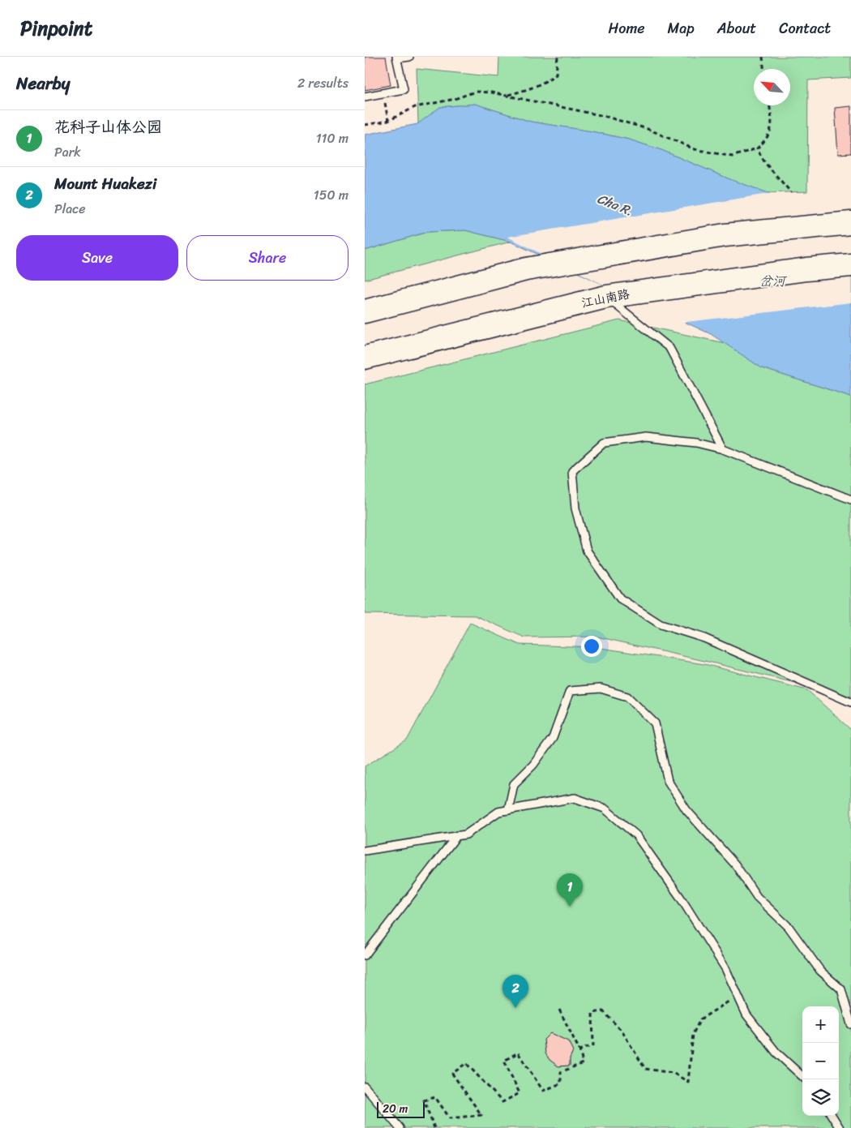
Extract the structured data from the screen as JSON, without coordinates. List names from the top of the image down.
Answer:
{
  "streets": {
    "main road": ["江山南路"]
  },
  "water": ["Cha R.", "岔河"],
  "scale_bar": "20 m",
  "north": "top left",
  "page": {
    "header": "Pinpoint",
    "nav": [
      "Home",
      "Map",
      "About",
      "Contact"
    ],
    "heading": ["Nearby", "2 results"],
    "list": [
      {
        "mark": "1",
        "name": "花科子山体公园",
        "note": "Park",
        "value": "110 m"
      },
      {
        "mark": "2",
        "name": "Mount Huakezi",
        "note": "Place",
        "value": "150 m"
      }
    ],
    "buttons": ["Save", "Share"],
    "pins": ["1", "2"],
    "map_buttons": ["+", "−"],
    "scale": "20 m"
  }
}
